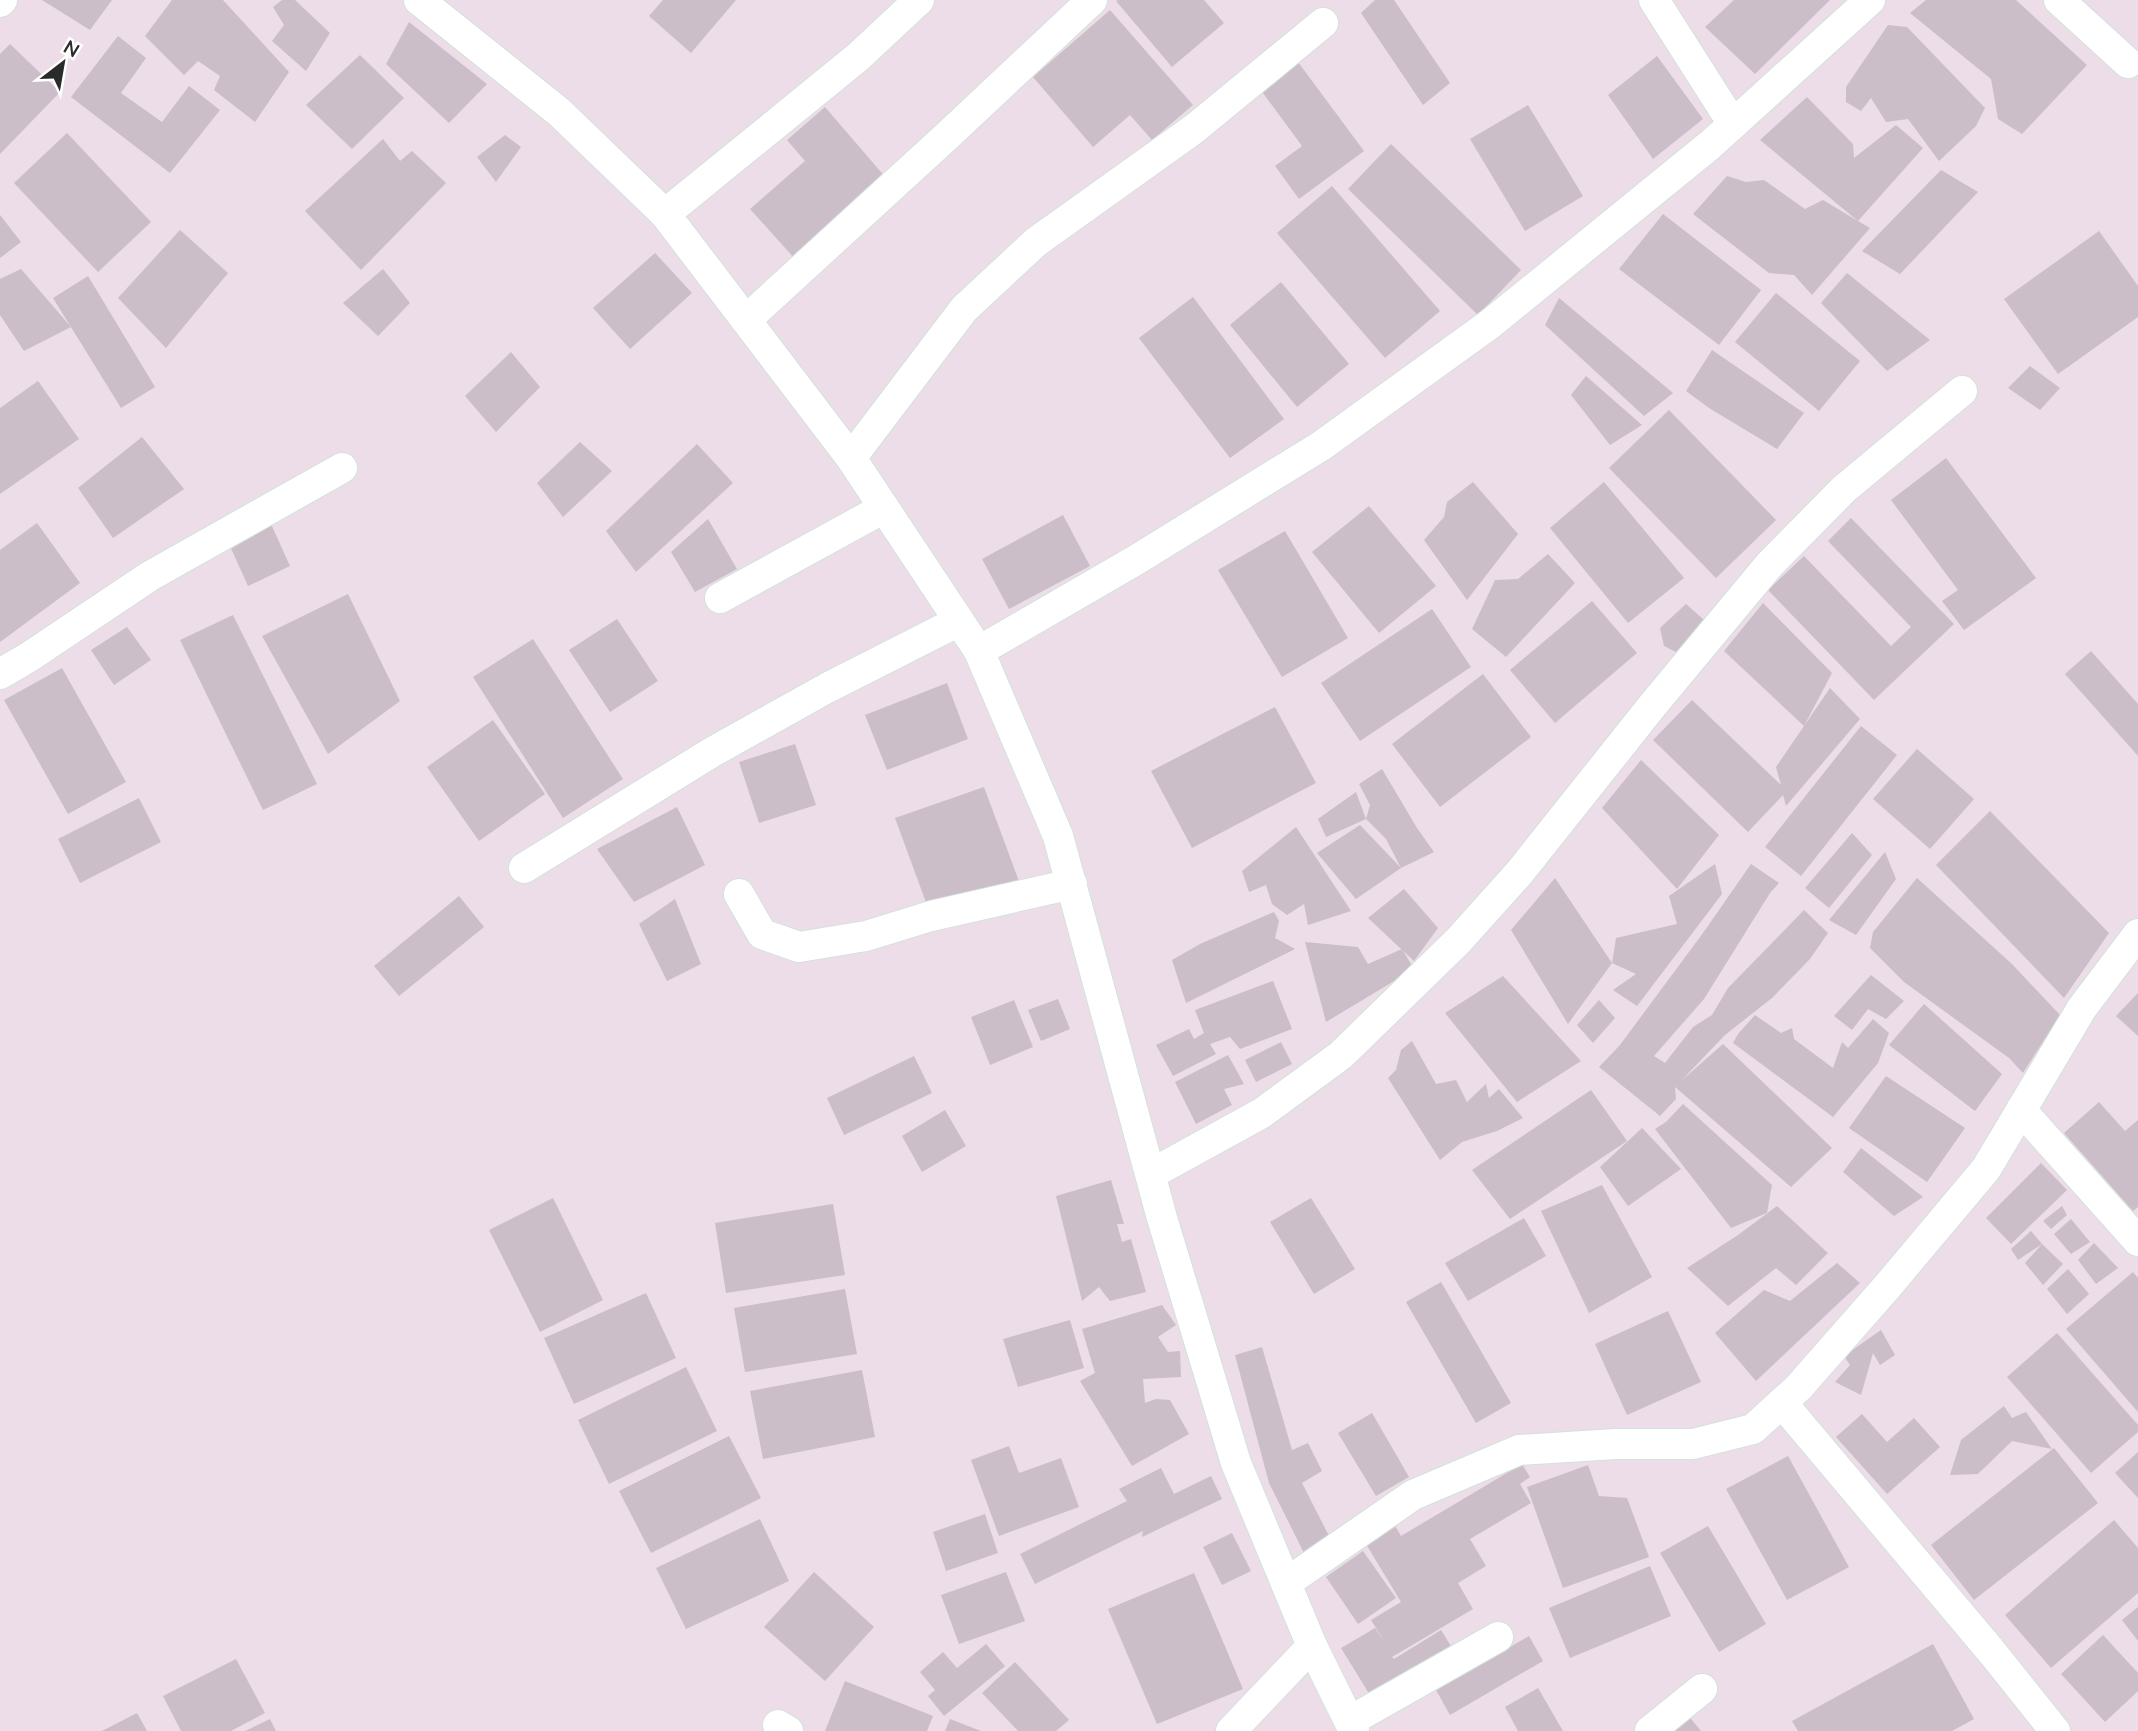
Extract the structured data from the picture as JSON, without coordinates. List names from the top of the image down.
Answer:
{
  "north": "top right"
}
